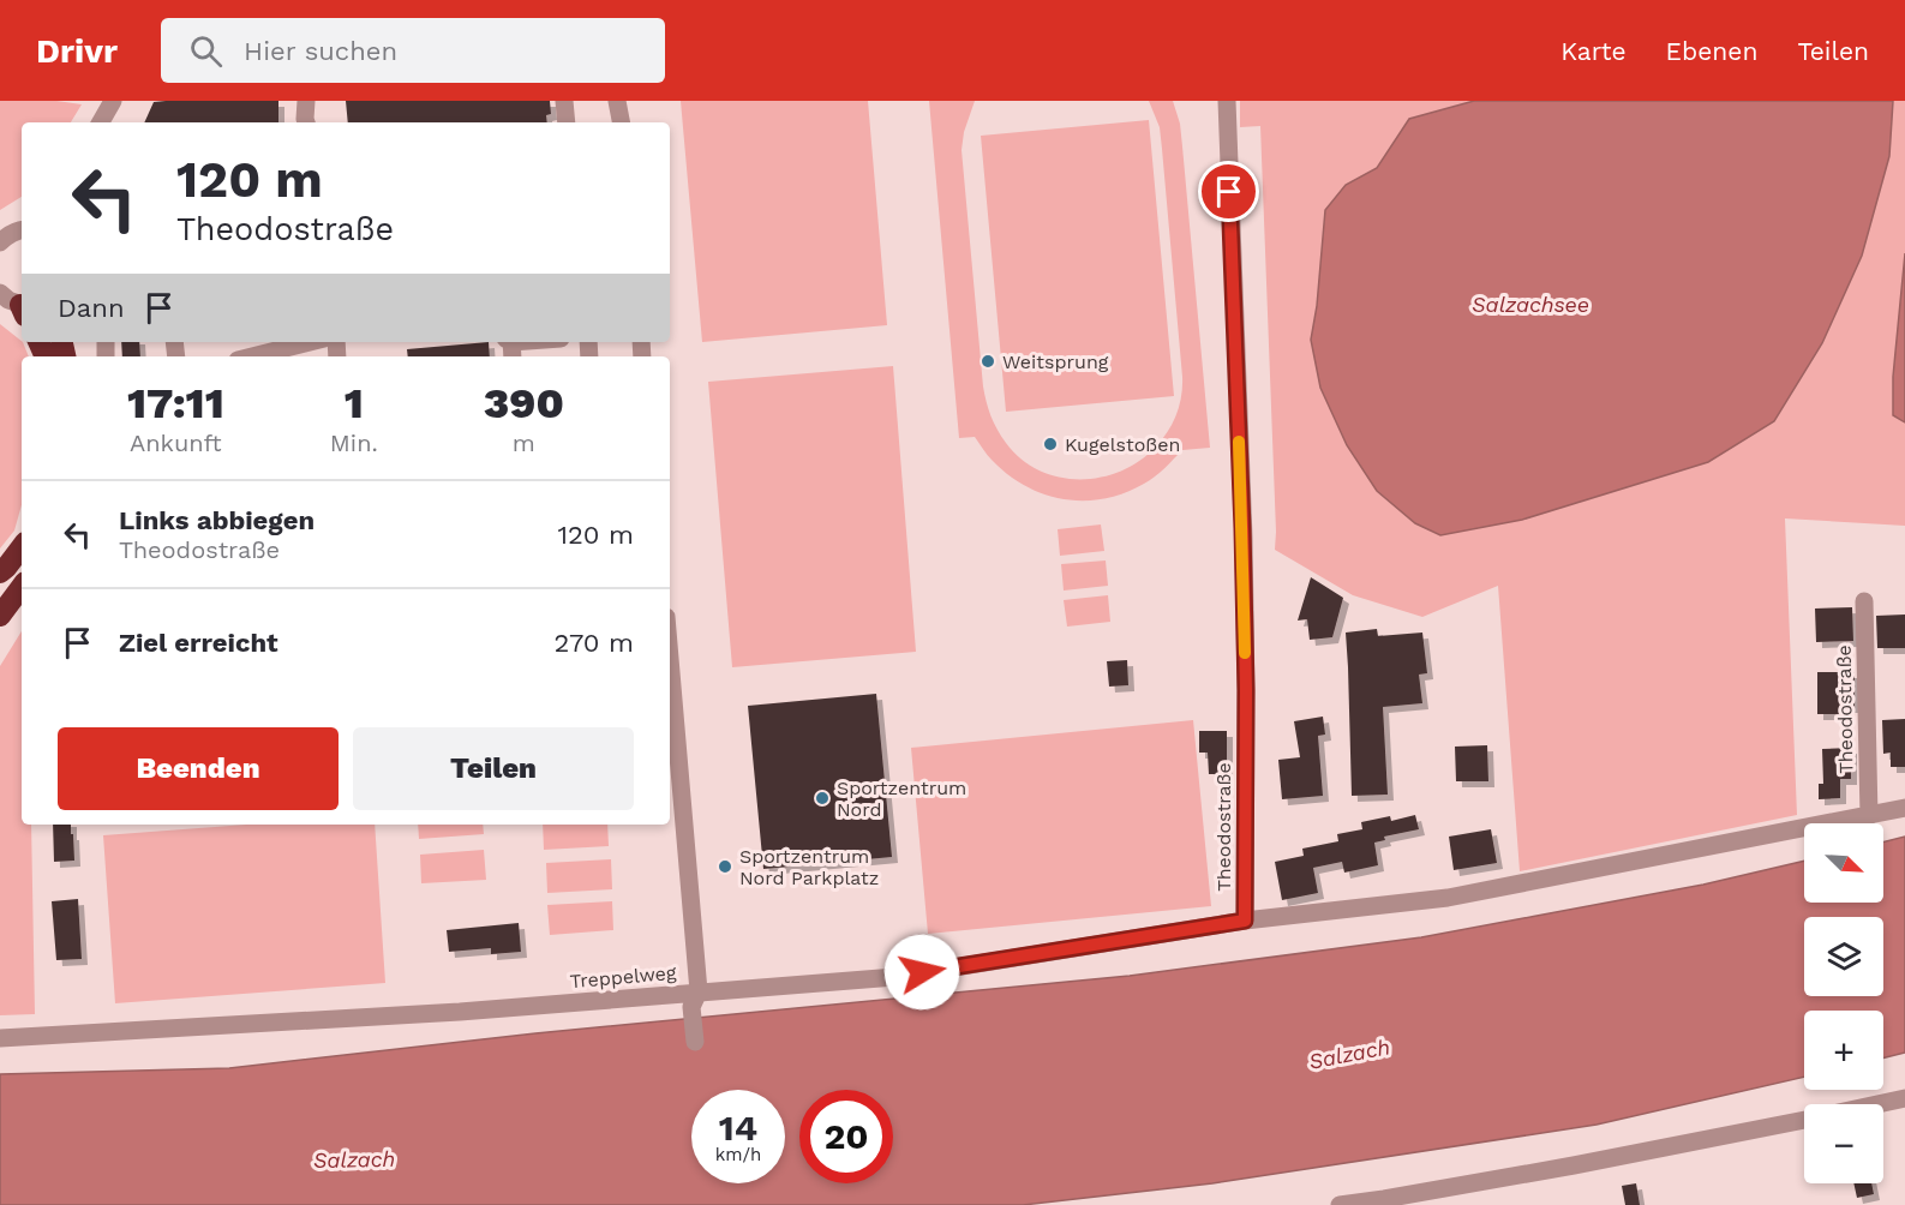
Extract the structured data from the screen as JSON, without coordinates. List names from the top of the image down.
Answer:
{
  "streets": {
    "street": ["Theodostraße", "Treppelweg"]
  },
  "crossings": [
    ["Theodostraße", "Treppelweg"]
  ],
  "water": ["Salzachsee", "Salzach"],
  "places": [
    "Weitsprung",
    "Kugelstoßen",
    "Sportzentrum Nord",
    "Sportzentrum Nord Parkplatz"
  ],
  "north": "bottom right",
  "page": {
    "header": "Drivr",
    "search": "Hier suchen",
    "nav": ["Karte", "Ebenen", "Teilen"],
    "turn": ["120 m", "Theodostraße"],
    "then": "Dann",
    "eta": [
      "17:11",
      "Ankunft",
      "1",
      "Min.",
      "390",
      "m"
    ],
    "list": [
      {
        "name": "Links abbiegen",
        "note": "Theodostraße",
        "value": "120 m"
      },
      {
        "name": "Ziel erreicht",
        "value": "270 m"
      }
    ],
    "buttons": ["Beenden", "Teilen"],
    "map_buttons": ["+", "−"],
    "speed": "14 km/h",
    "limit": "20"
  }
}
